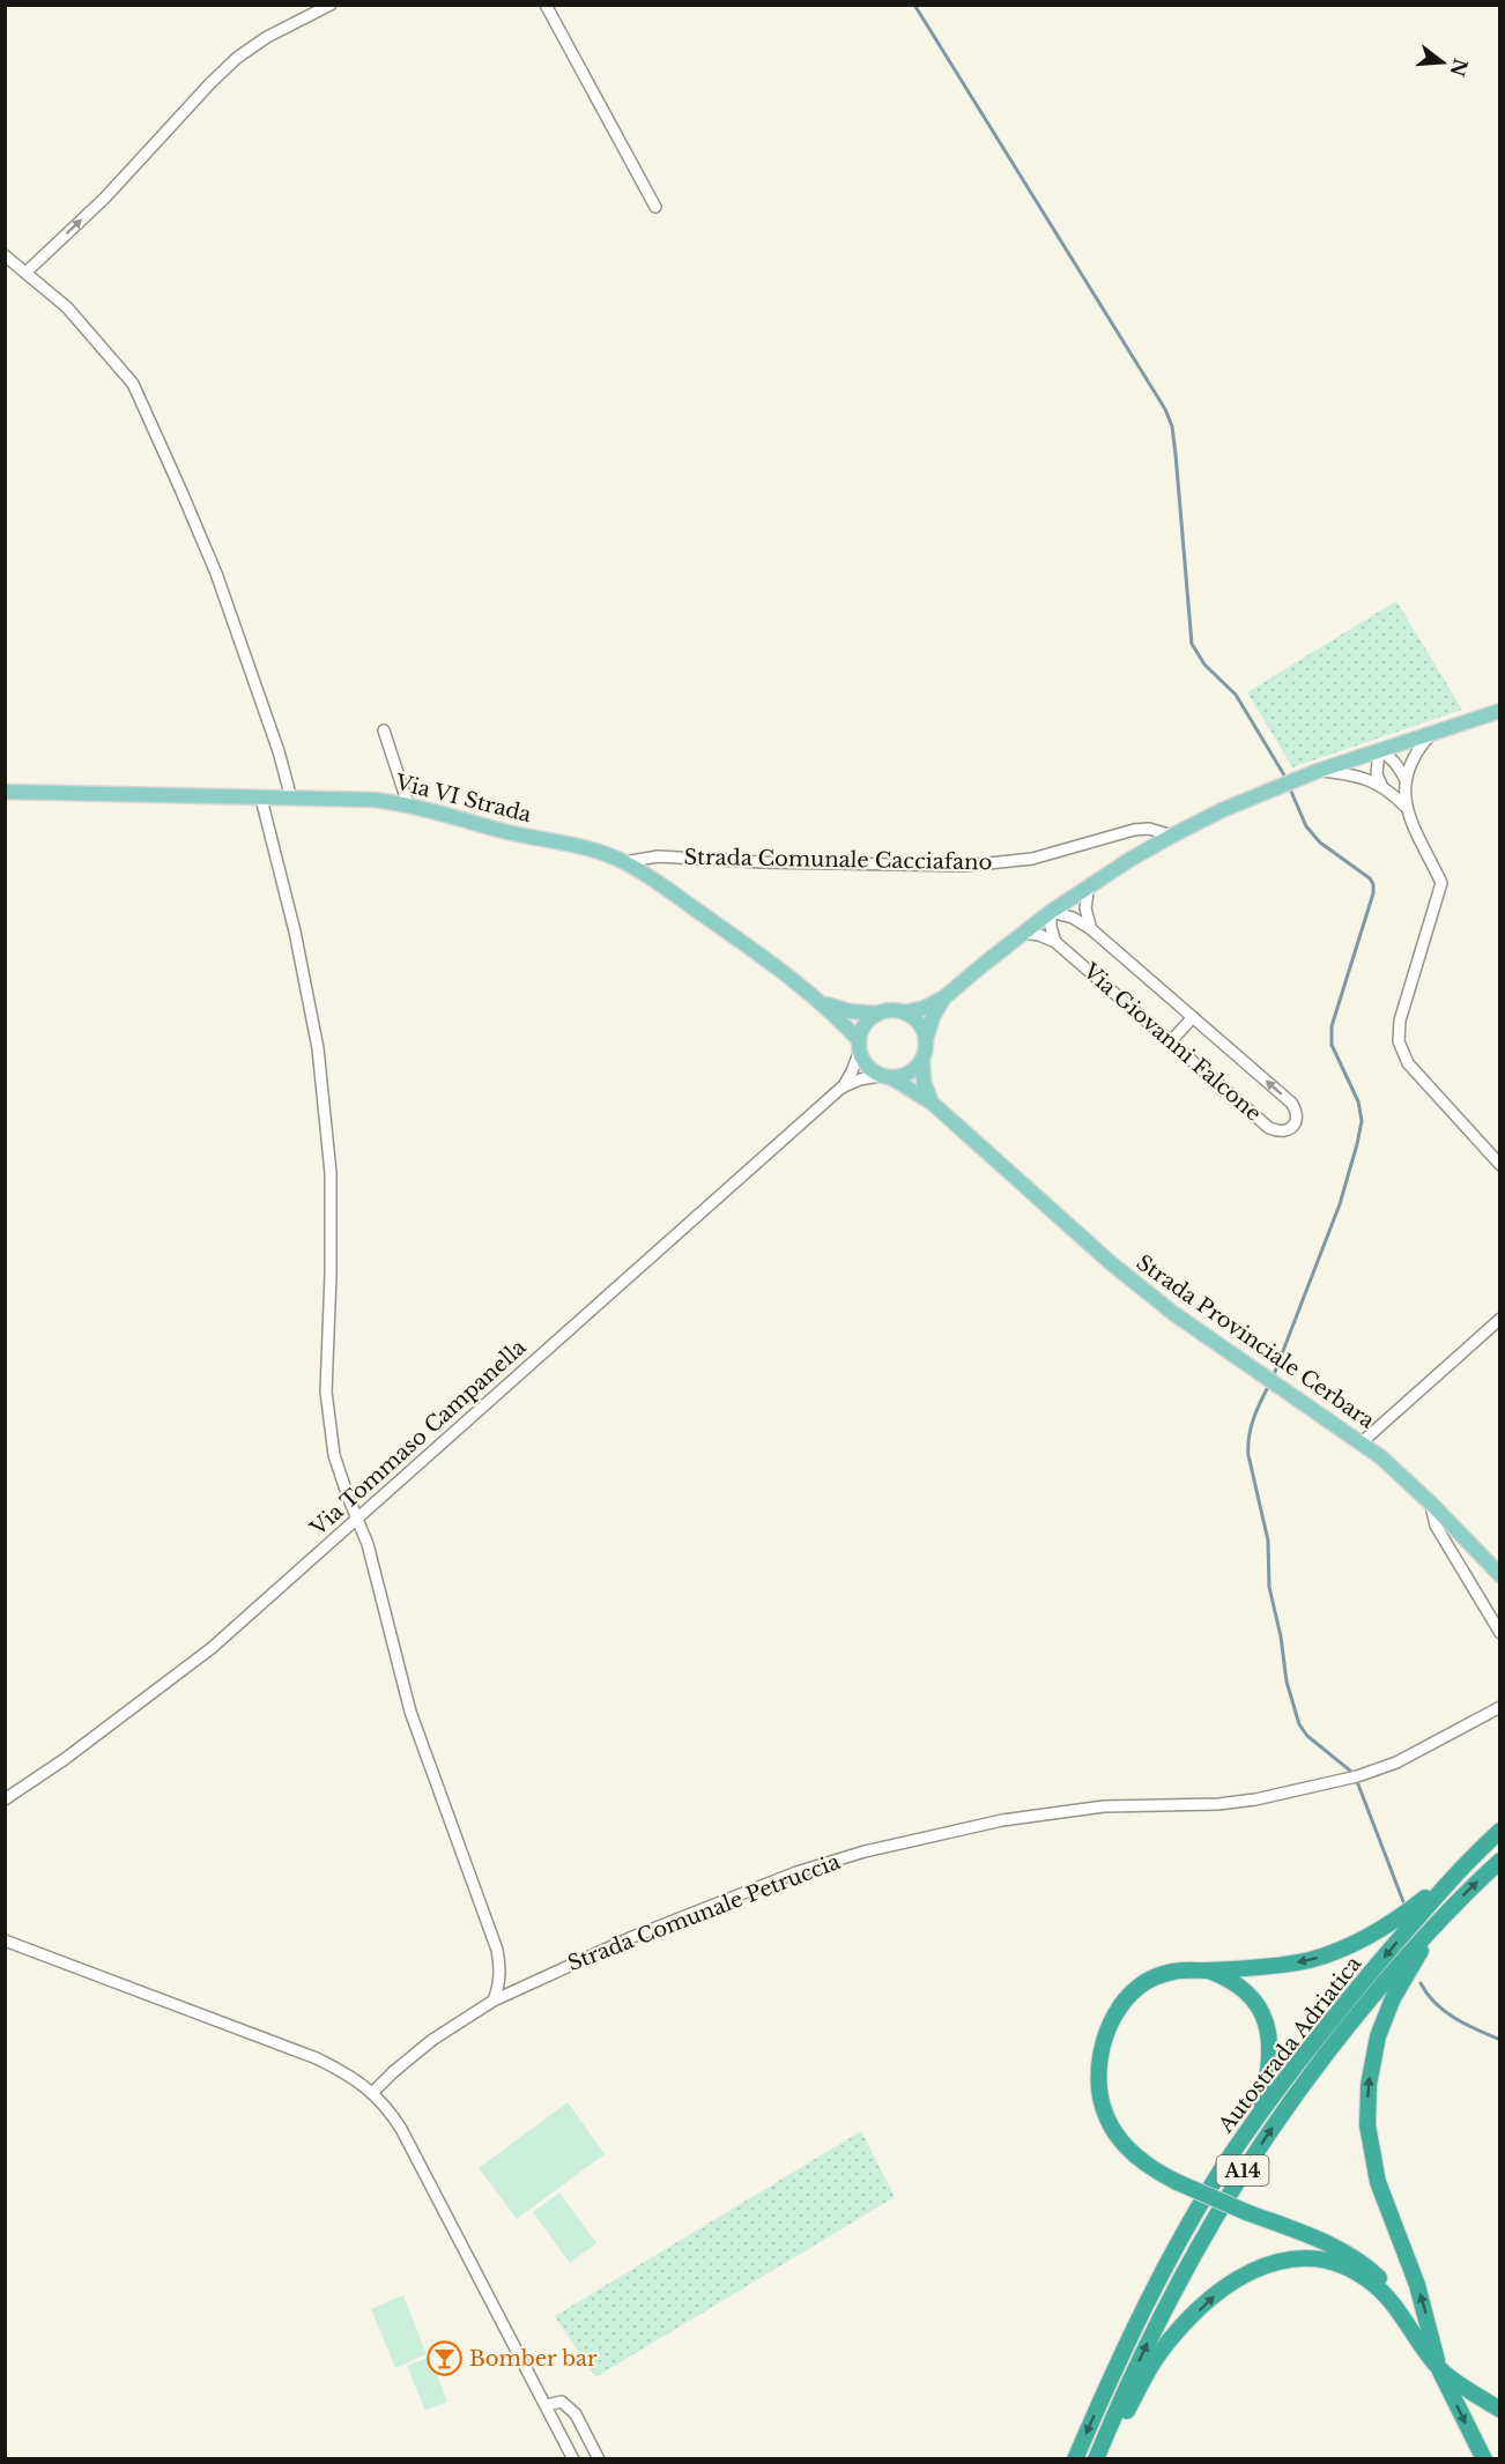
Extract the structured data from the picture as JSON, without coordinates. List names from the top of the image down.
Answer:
{
  "streets": {
    "highway": ["Autostrada Adriatica", "A14"],
    "main road": ["Via VI Strada", "Strada Provinciale Cerbara"],
    "street": [
      "Strada Comunale Cacciafano",
      "Via Giovanni Falcone",
      "Via Tommaso Campanella",
      "Strada Comunale Petruccia"
    ]
  },
  "crossings": [
    ["Via VI Strada", "Strada Comunale Cacciafano"],
    ["Via VI Strada", "Strada Provinciale Cerbara"],
    ["Via VI Strada", "Via Tommaso Campanella"],
    ["Strada Provinciale Cerbara", "Via Tommaso Campanella"],
    ["Autostrada Adriatica", "A14"]
  ],
  "places": {
    "bar": ["Bomber bar"]
  },
  "north": "right"
}
